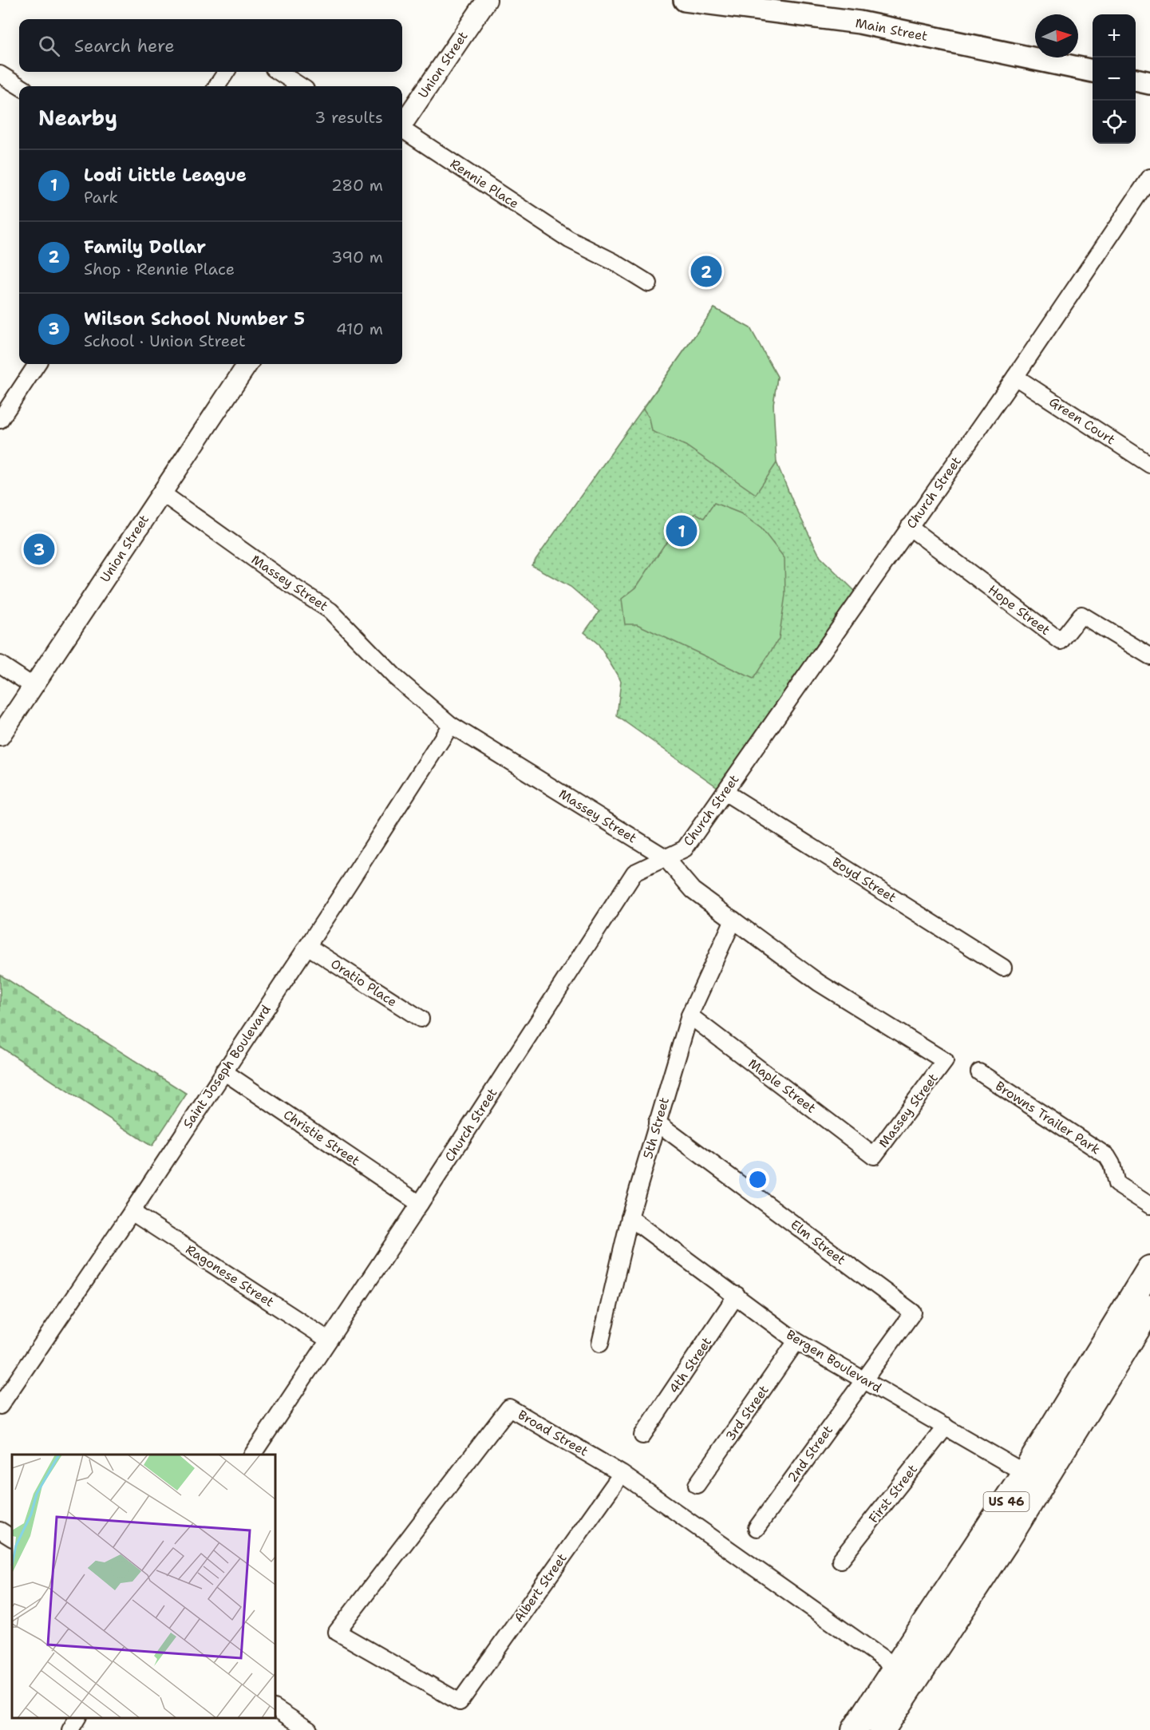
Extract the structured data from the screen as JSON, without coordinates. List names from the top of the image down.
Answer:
{
  "streets": {
    "highway": ["US 46"],
    "main road": ["Main Street"],
    "street": [
      "Union Street",
      "Rennie Place",
      "Green Court",
      "Church Street",
      "Massey Street",
      "Hope Street",
      "Boyd Street",
      "Oratio Place",
      "Saint Joseph Boulevard",
      "Maple Street",
      "Browns Trailer Park",
      "5th Street",
      "Christie Street",
      "Elm Street",
      "Ragonese Street",
      "Bergen Boulevard",
      "4th Street",
      "3rd Street",
      "Broad Street",
      "2nd Street",
      "First Street",
      "Albert Street"
    ]
  },
  "crossings": [
    ["Union Street", "Massey Street"],
    ["Green Court", "Church Street"],
    ["Church Street", "Massey Street"],
    ["Church Street", "Hope Street"],
    ["Church Street", "Boyd Street"],
    ["Church Street", "Christie Street"],
    ["Church Street", "Ragonese Street"],
    ["Massey Street", "Saint Joseph Boulevard"],
    ["Massey Street", "Maple Street"],
    ["Massey Street", "5th Street"],
    ["Oratio Place", "Saint Joseph Boulevard"],
    ["Saint Joseph Boulevard", "Christie Street"],
    ["Saint Joseph Boulevard", "Ragonese Street"],
    ["Maple Street", "5th Street"],
    ["5th Street", "Elm Street"],
    ["5th Street", "Bergen Boulevard"],
    ["Elm Street", "Bergen Boulevard"],
    ["Elm Street", "2nd Street"],
    ["Bergen Boulevard", "4th Street"],
    ["Bergen Boulevard", "3rd Street"],
    ["Bergen Boulevard", "2nd Street"],
    ["Bergen Boulevard", "First Street"],
    ["Bergen Boulevard", "US 46"],
    ["Broad Street", "US 46"],
    ["Broad Street", "Albert Street"]
  ],
  "north": "right",
  "page": {
    "map_buttons": ["+", "−"],
    "search": "Search here",
    "heading": ["Nearby", "3 results"],
    "list": [
      {
        "mark": "1",
        "name": "Lodi Little League",
        "note": "Park",
        "value": "280 m"
      },
      {
        "mark": "2",
        "name": "Family Dollar",
        "note": "Shop · Rennie Place",
        "value": "390 m"
      },
      {
        "mark": "3",
        "name": "Wilson School Number 5",
        "note": "School · Union Street",
        "value": "410 m"
      }
    ],
    "pins": ["2", "1", "3"]
  }
}
